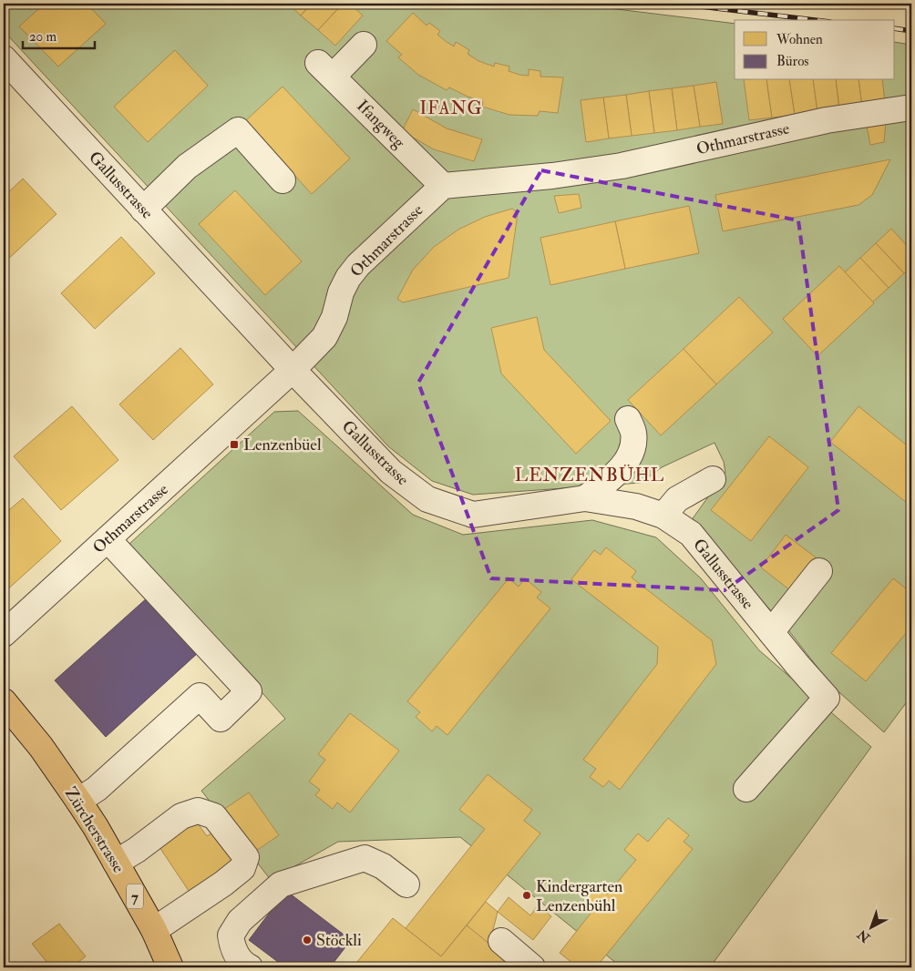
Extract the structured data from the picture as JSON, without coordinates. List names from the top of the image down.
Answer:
{
  "streets": {
    "main road": ["Zürcherstrasse", "7"],
    "street": ["Ifangweg", "Othmarstrasse", "Gallusstrasse"]
  },
  "crossings": [
    ["Ifangweg", "Othmarstrasse"],
    ["Othmarstrasse", "Gallusstrasse"]
  ],
  "districts": ["IFANG", "LENZENBÜHL"],
  "places": {
    "transit": ["Lenzenbüel"],
    "other": ["Kindergarten Lenzenbühl", "Stöckli"]
  },
  "legend": ["Wohnen", "Büros"],
  "scale_bar": "20 m",
  "north": "bottom left"
}
